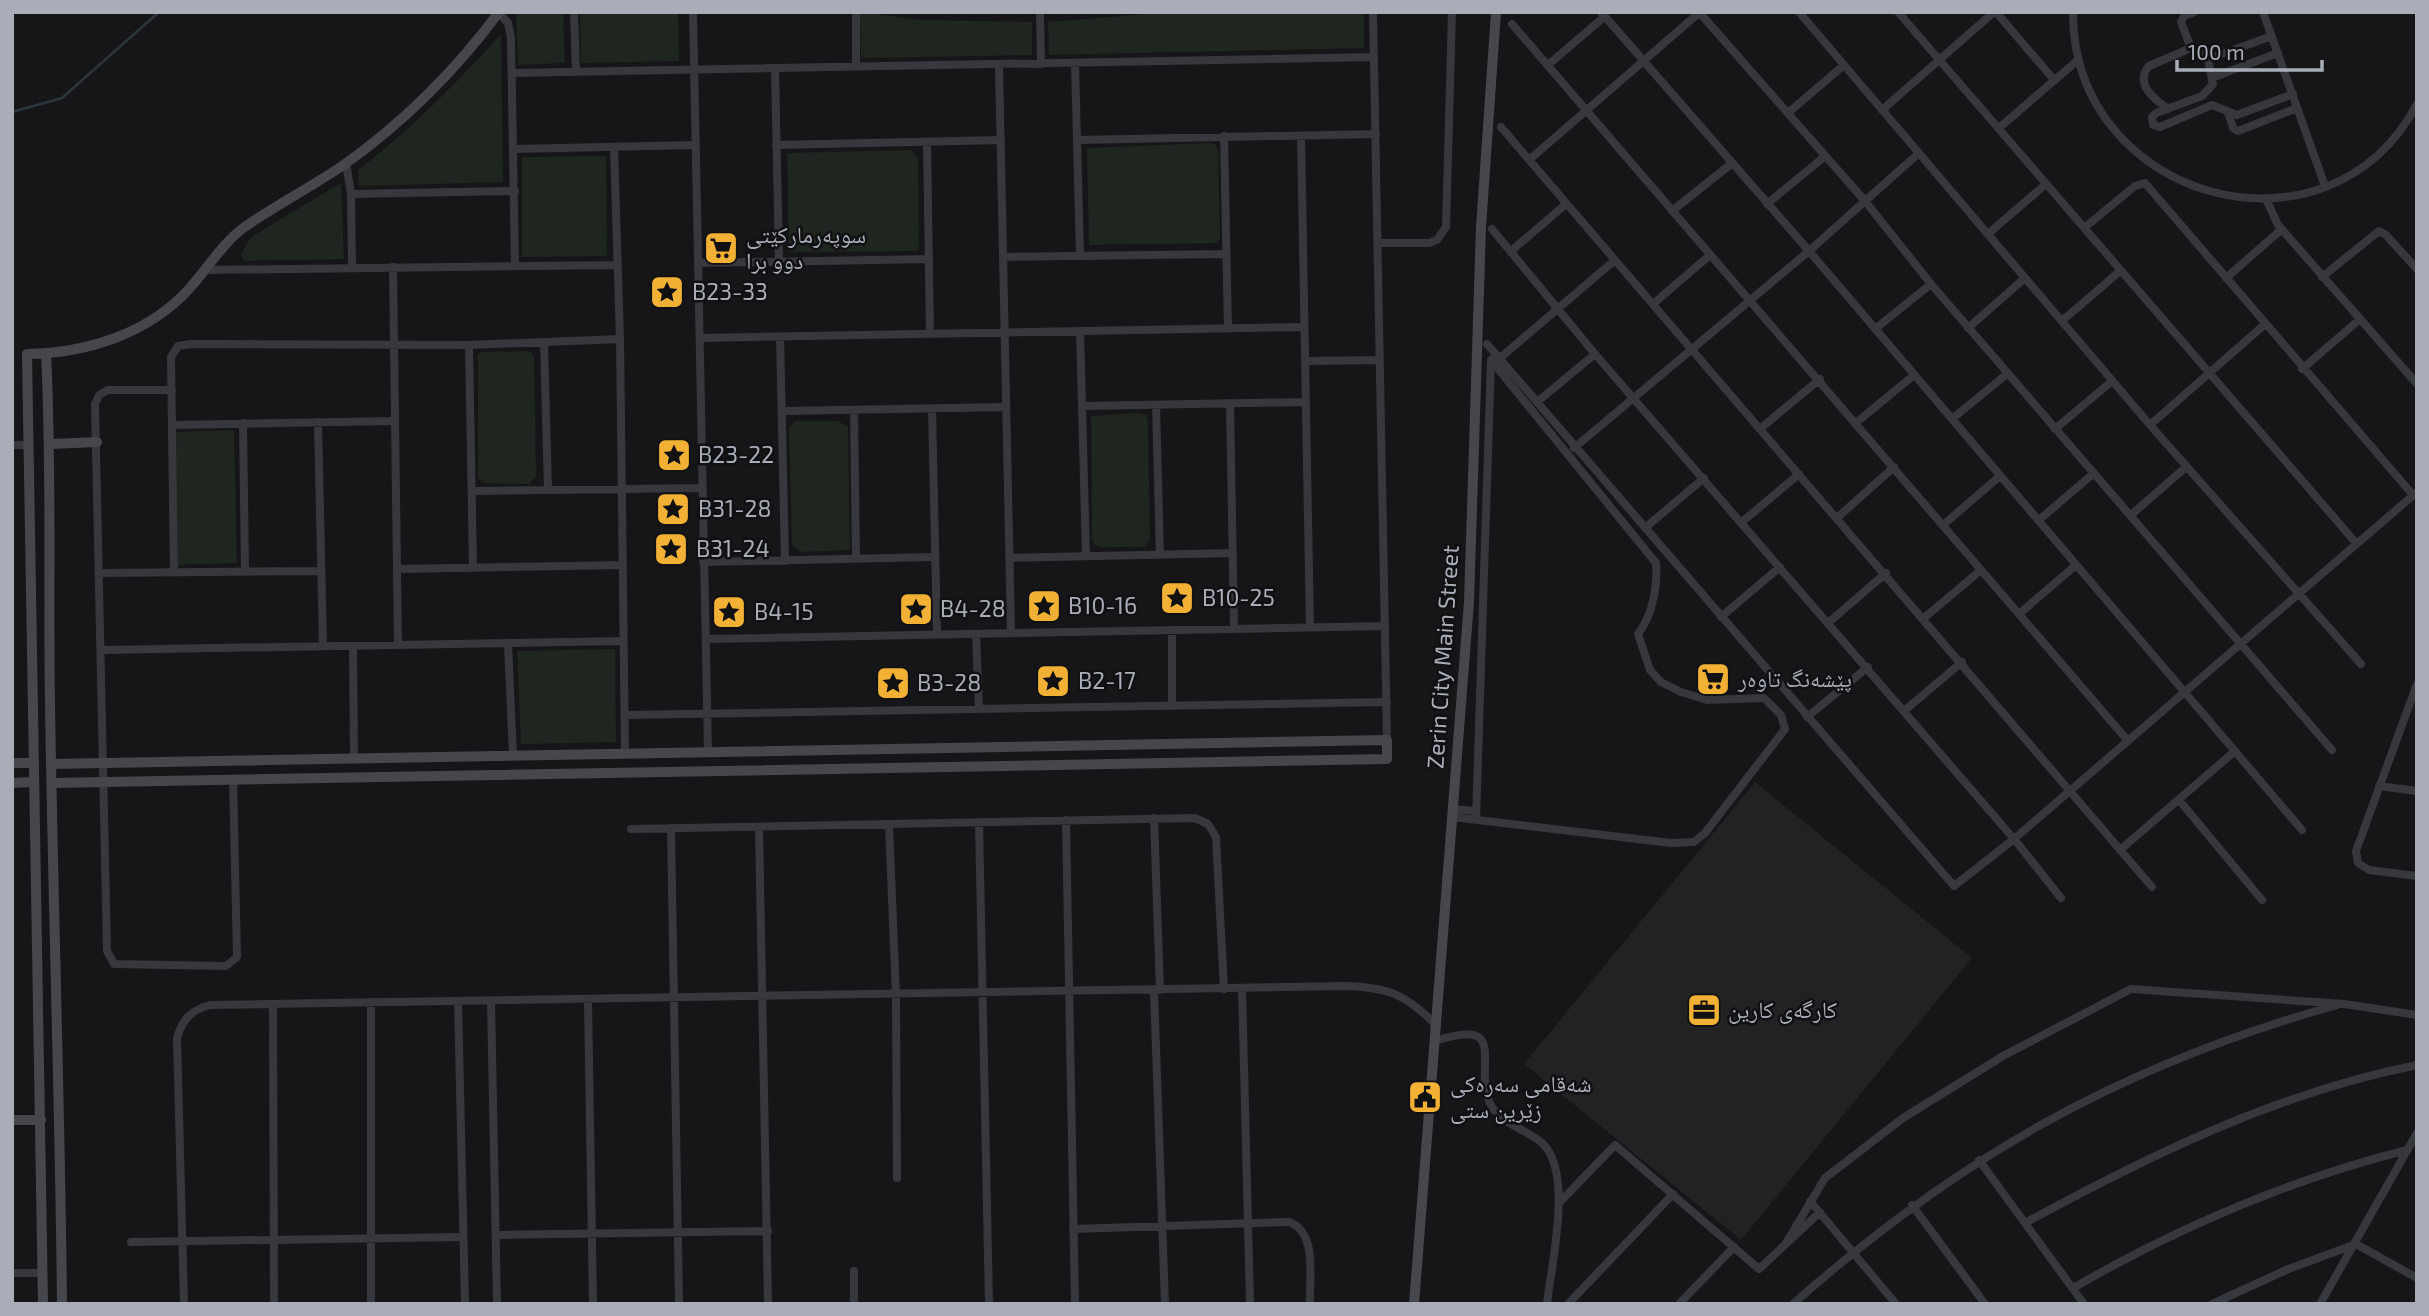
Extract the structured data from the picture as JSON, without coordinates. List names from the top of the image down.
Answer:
{
  "streets": {
    "street": ["Zerin City Main Street"]
  },
  "places": {
    "supermarket": ["سوپەرمارکێتی دوو برا", "پێشەنگ تاوەر"],
    "place": [
      "B23-33",
      "B23-22",
      "B31-28",
      "B31-24",
      "B10-25",
      "B10-16",
      "B4-28",
      "B4-15",
      "B2-17",
      "B3-28"
    ],
    "office": ["کارگەی کارین"],
    "public building": ["شەقامی سەرەکی زێرین ستی"]
  },
  "scale_bar": "100 m"
}
